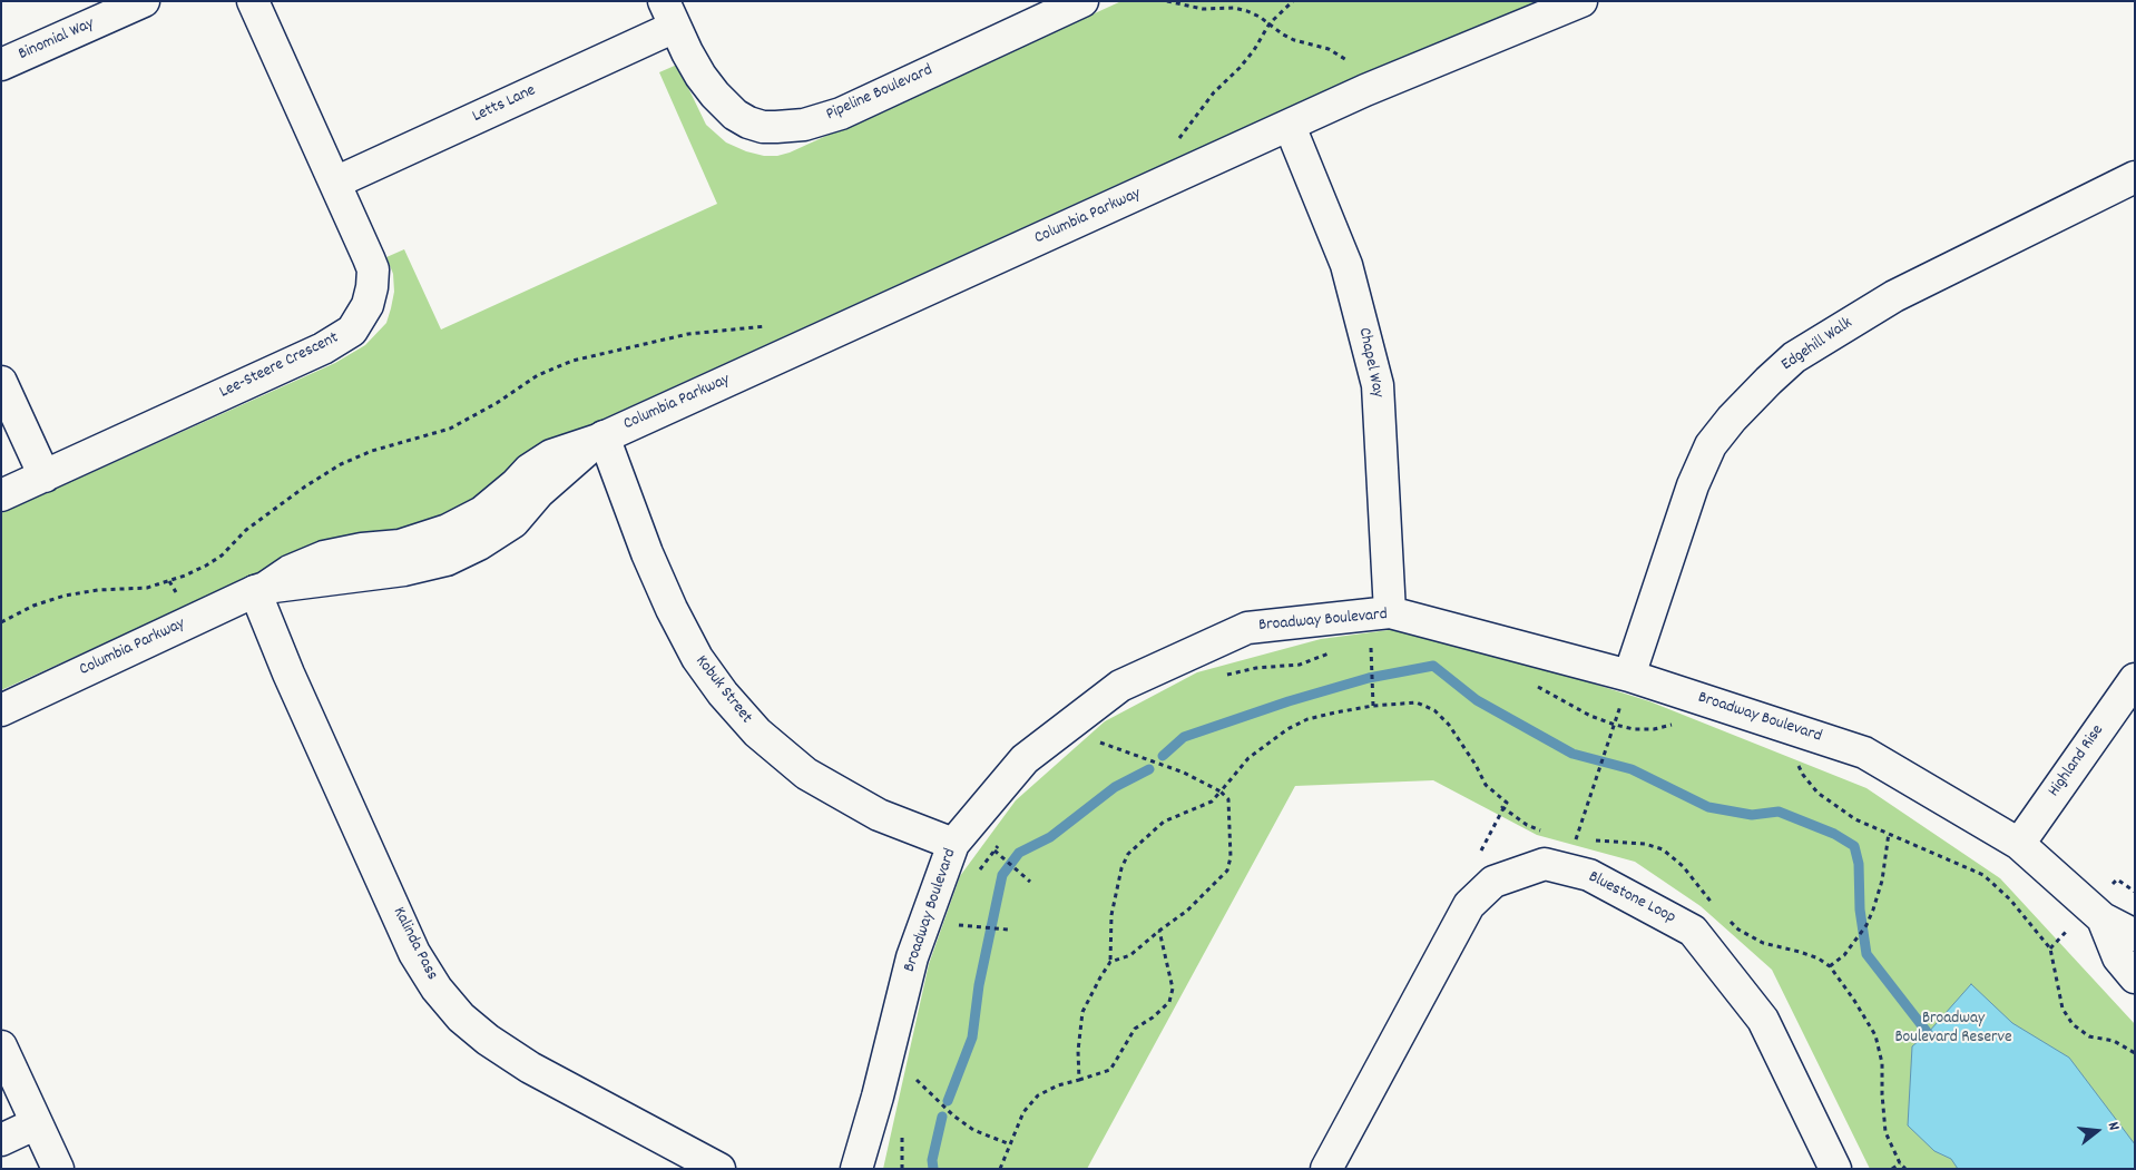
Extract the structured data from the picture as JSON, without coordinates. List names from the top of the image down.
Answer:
{
  "streets": {
    "street": [
      "Binomial Way",
      "Pipeline Boulevard",
      "Letts Lane",
      "Columbia Parkway",
      "Edgehill Walk",
      "Chapel Way",
      "Lee-Steere Crescent",
      "Broadway Boulevard",
      "Kobuk Street",
      "Highland Rise",
      "Bluestone Loop",
      "Kalinda Pass"
    ]
  },
  "crossings": [
    ["Pipeline Boulevard", "Letts Lane"],
    ["Letts Lane", "Lee-Steere Crescent"],
    ["Columbia Parkway", "Chapel Way"],
    ["Columbia Parkway", "Kobuk Street"],
    ["Columbia Parkway", "Kalinda Pass"],
    ["Edgehill Walk", "Broadway Boulevard"],
    ["Chapel Way", "Broadway Boulevard"],
    ["Broadway Boulevard", "Kobuk Street"],
    ["Broadway Boulevard", "Highland Rise"]
  ],
  "parks": ["Broadway Boulevard Reserve"],
  "north": "right"
}
